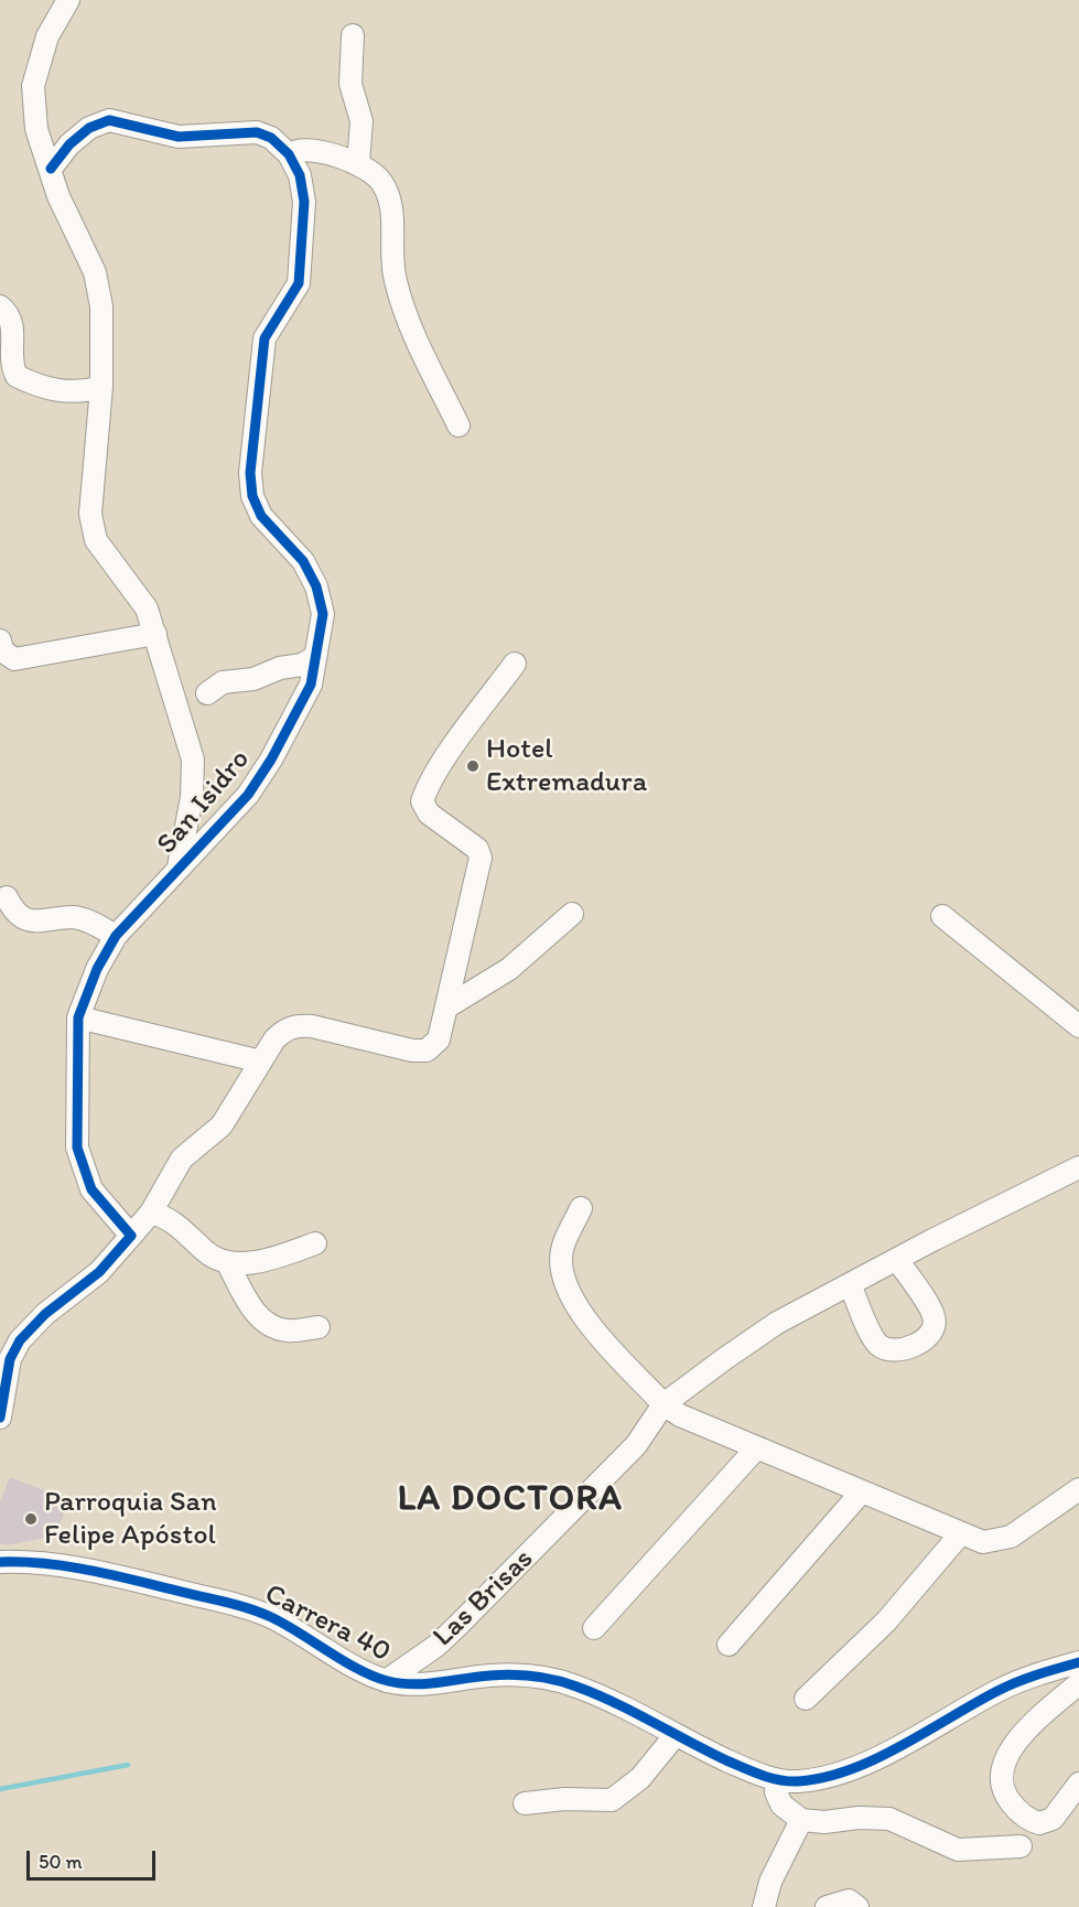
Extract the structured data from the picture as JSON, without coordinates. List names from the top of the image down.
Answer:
{
  "streets": {
    "street": ["San Isidro", "Las Brisas", "Carrera 40"]
  },
  "crossings": [
    ["Las Brisas", "Carrera 40"]
  ],
  "districts": ["LA DOCTORA"],
  "places": ["Hotel Extremadura", "Parroquia San Felipe Apóstol"],
  "scale_bar": "50 m"
}
